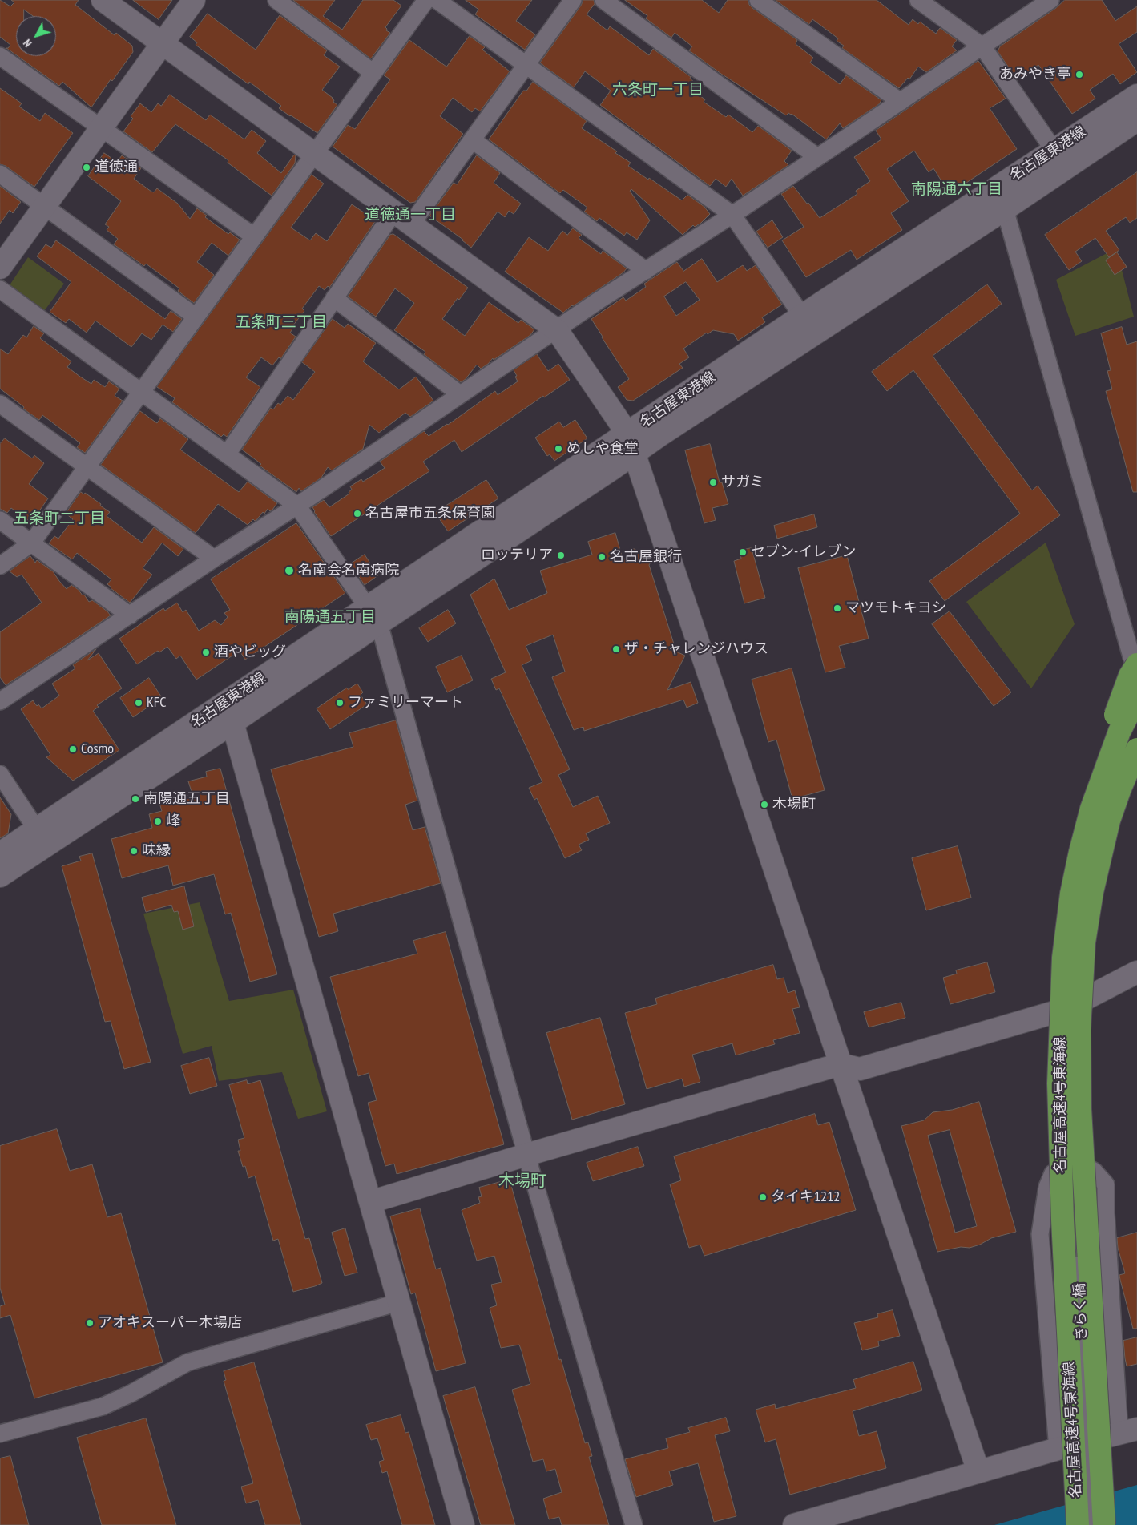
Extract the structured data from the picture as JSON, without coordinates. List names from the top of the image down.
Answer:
{
  "streets": {
    "highway": ["名古屋高速4号東海線"],
    "street": ["名古屋東港線", "きらく橋"]
  },
  "districts": [
    "六条町一丁目",
    "南陽通六丁目",
    "道徳通一丁目",
    "五条町三丁目",
    "五条町二丁目",
    "南陽通五丁目",
    "木場町"
  ],
  "places": [
    "あみやき亭",
    "道徳通",
    "めしや食堂",
    "サガミ",
    "名古屋市五条保育園",
    "セブン-イレブン",
    "ロッテリア",
    "名古屋銀行",
    "名南会名南病院",
    "マツモトキヨシ",
    "ザ・チャレンジハウス",
    "酒やビッグ",
    "KFC",
    "ファミリーマート",
    "Cosmo",
    "南陽通五丁目",
    "木場町",
    "峰",
    "味縁",
    "タイキ1212",
    "アオキスーパー木場店"
  ],
  "north": "bottom left"
}
